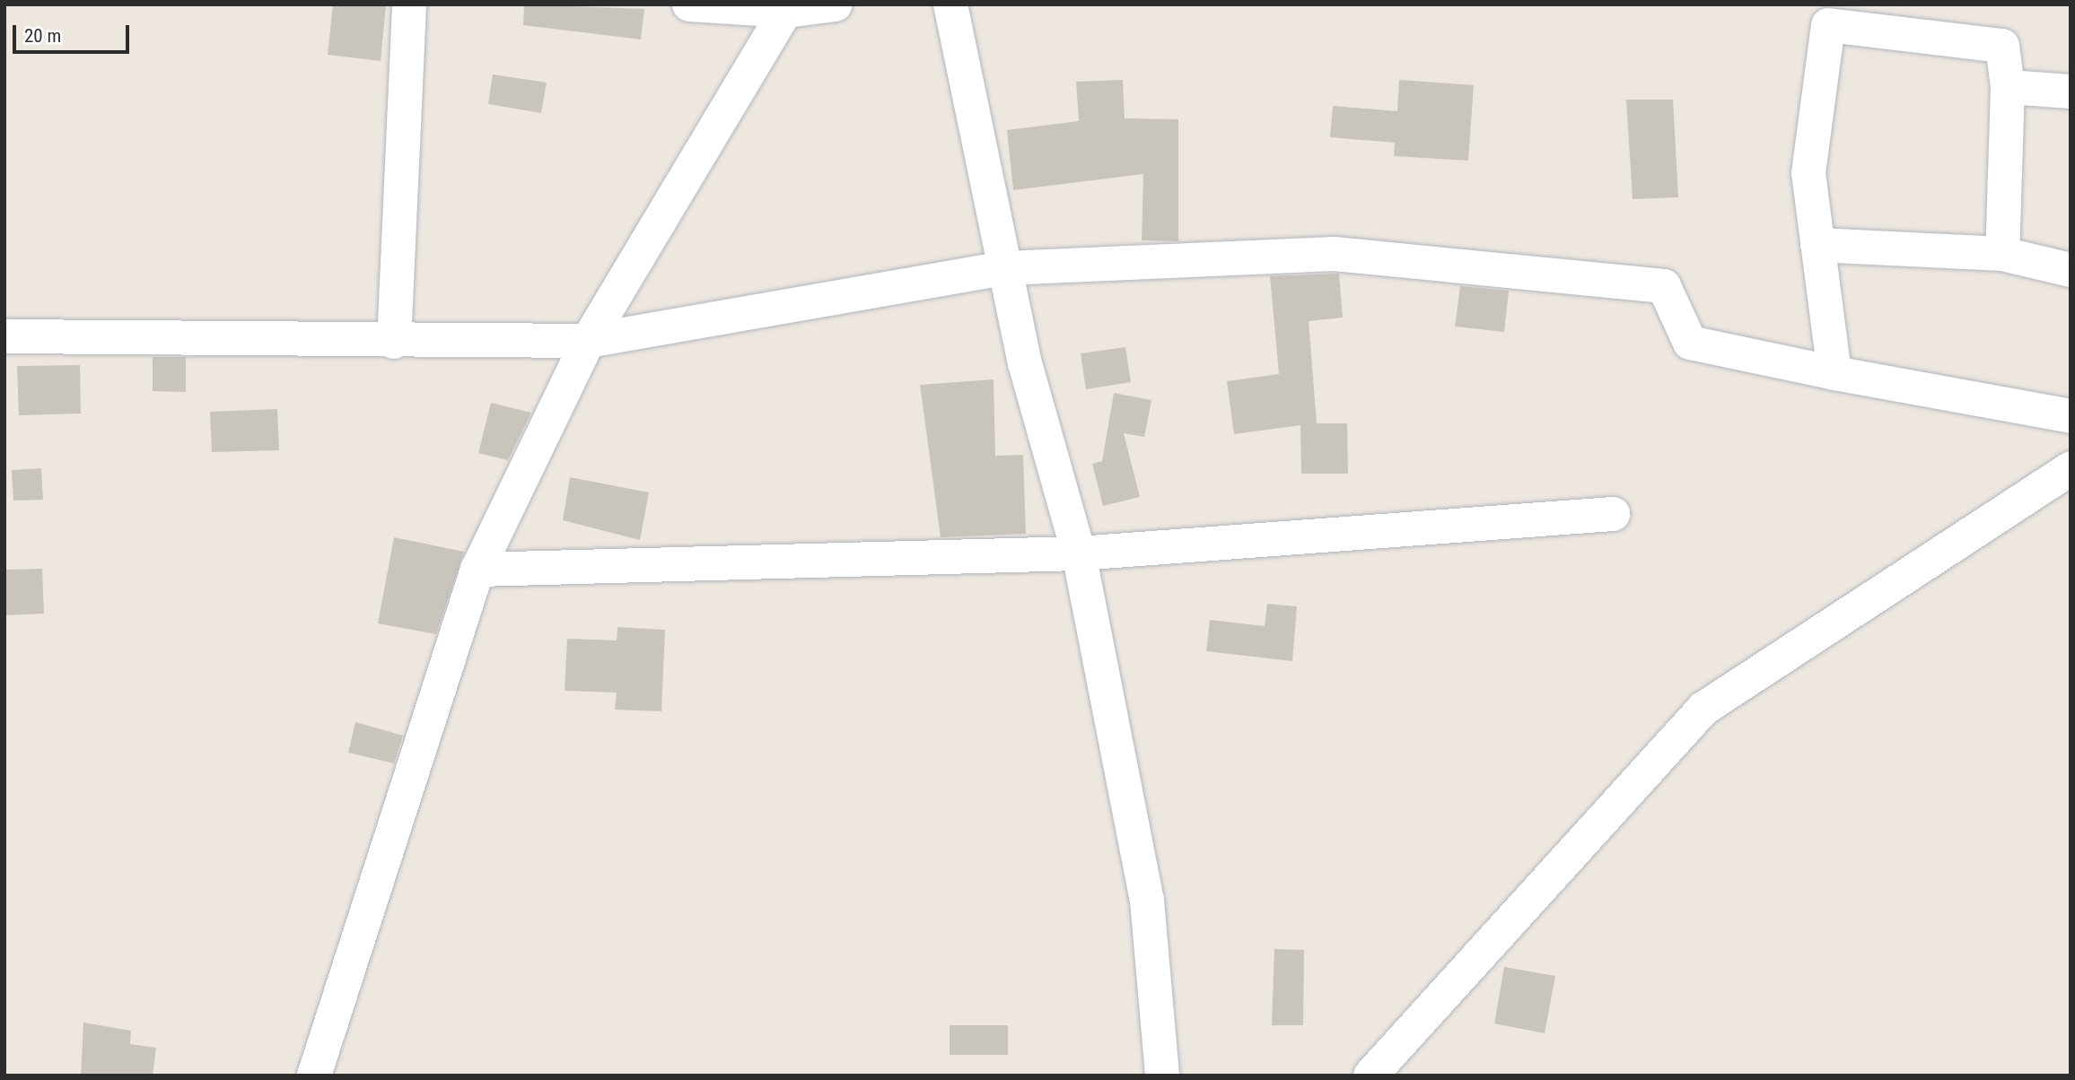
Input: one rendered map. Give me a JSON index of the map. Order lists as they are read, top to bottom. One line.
{"scale_bar":"20 m"}
